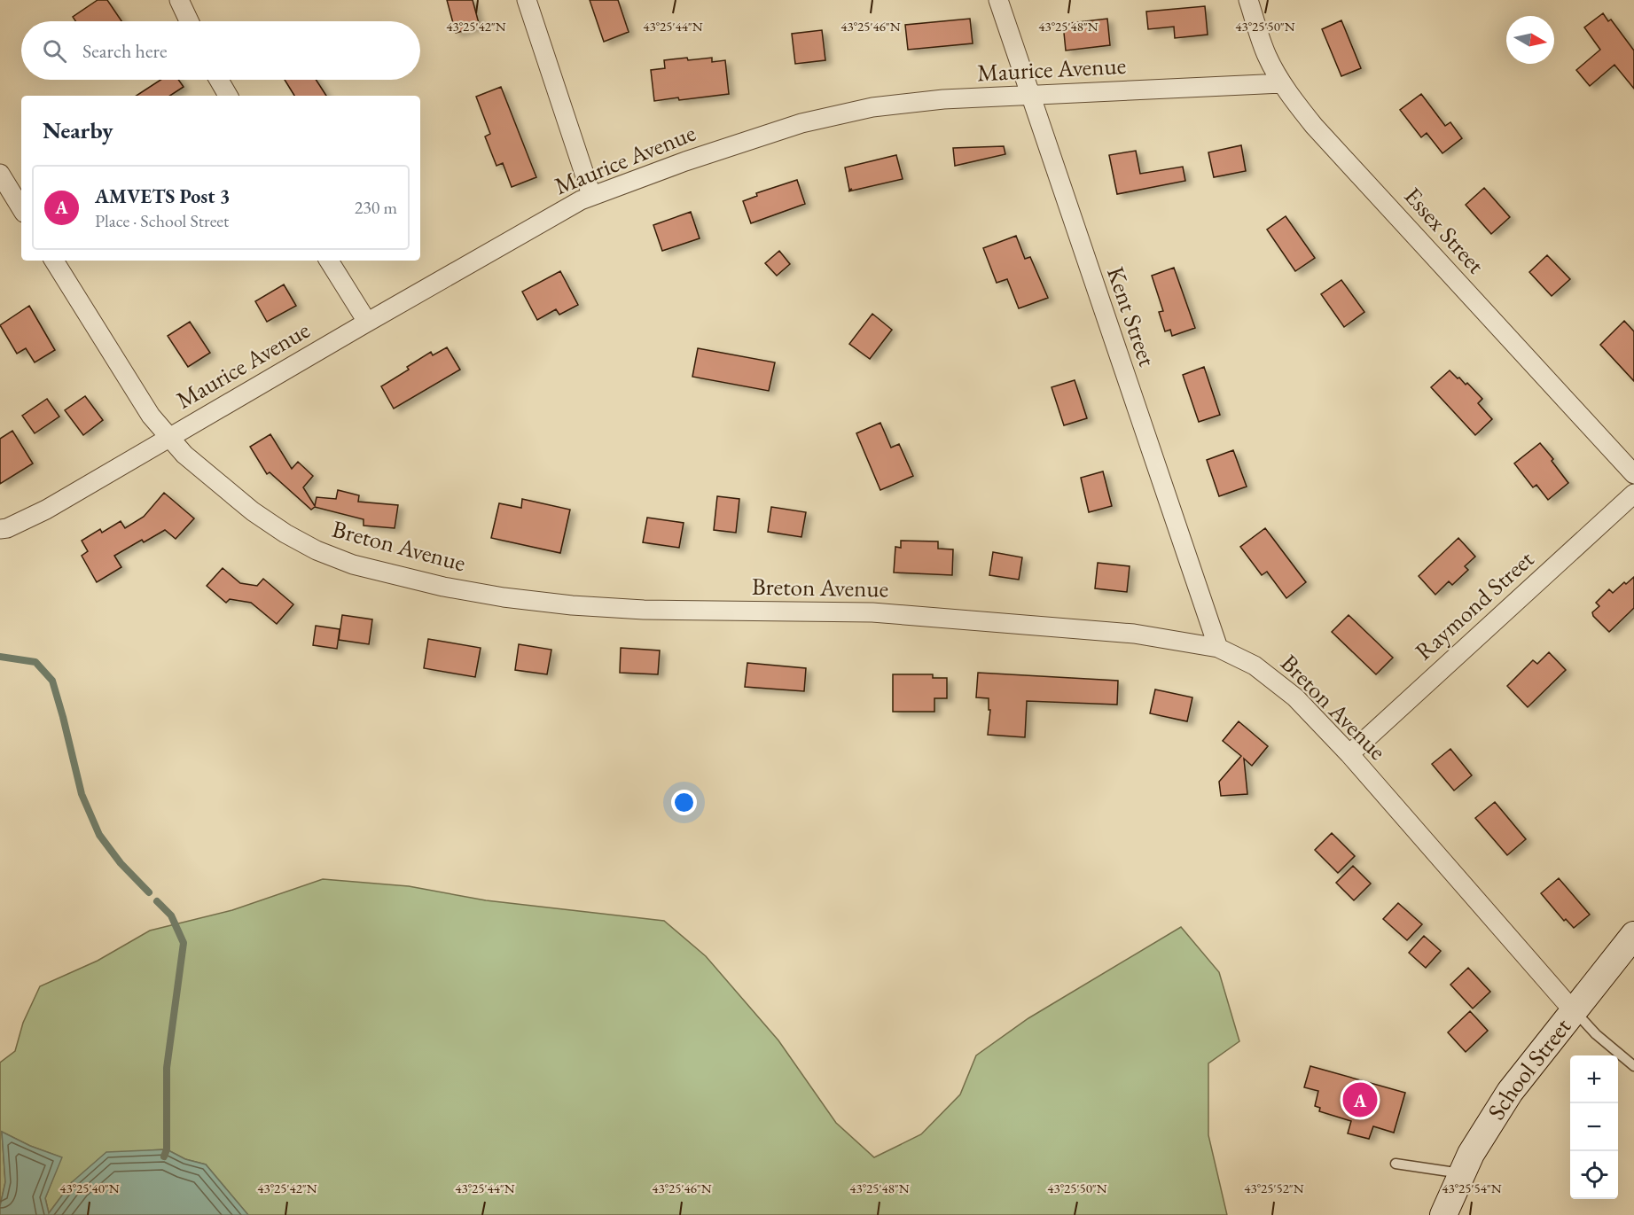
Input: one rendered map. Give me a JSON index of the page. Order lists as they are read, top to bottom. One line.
{"streets":{"street":["Maurice Avenue","Essex Street","Kent Street","Breton Avenue","Raymond Street","School Street"]},"crossings":[["Maurice Avenue","Essex Street"],["Maurice Avenue","Kent Street"],["Maurice Avenue","Breton Avenue"],["Kent Street","Breton Avenue"],["Breton Avenue","Raymond Street"],["Breton Avenue","School Street"]],"north":"right","page":{"search":"Search here","heading":"Nearby","list":[{"mark":"A","name":"AMVETS Post 3","note":"Place · School Street","value":"230 m"}],"map_buttons":["+","−"],"pins":"A"},"coordinates":["43°25'42\"N","43°25'44\"N","43°25'46\"N","43°25'48\"N","43°25'50\"N","43°25'40\"N","43°25'52\"N","43°25'54\"N"]}
